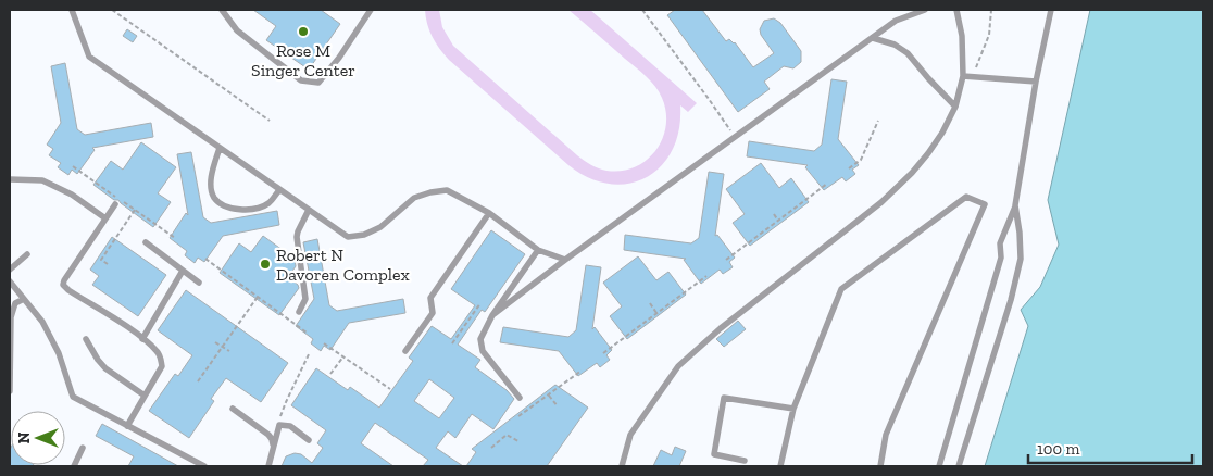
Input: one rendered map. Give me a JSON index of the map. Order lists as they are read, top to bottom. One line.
{"places":["Rose M Singer Center","Robert N Davoren Complex"],"scale_bar":"100 m","north":"left"}
